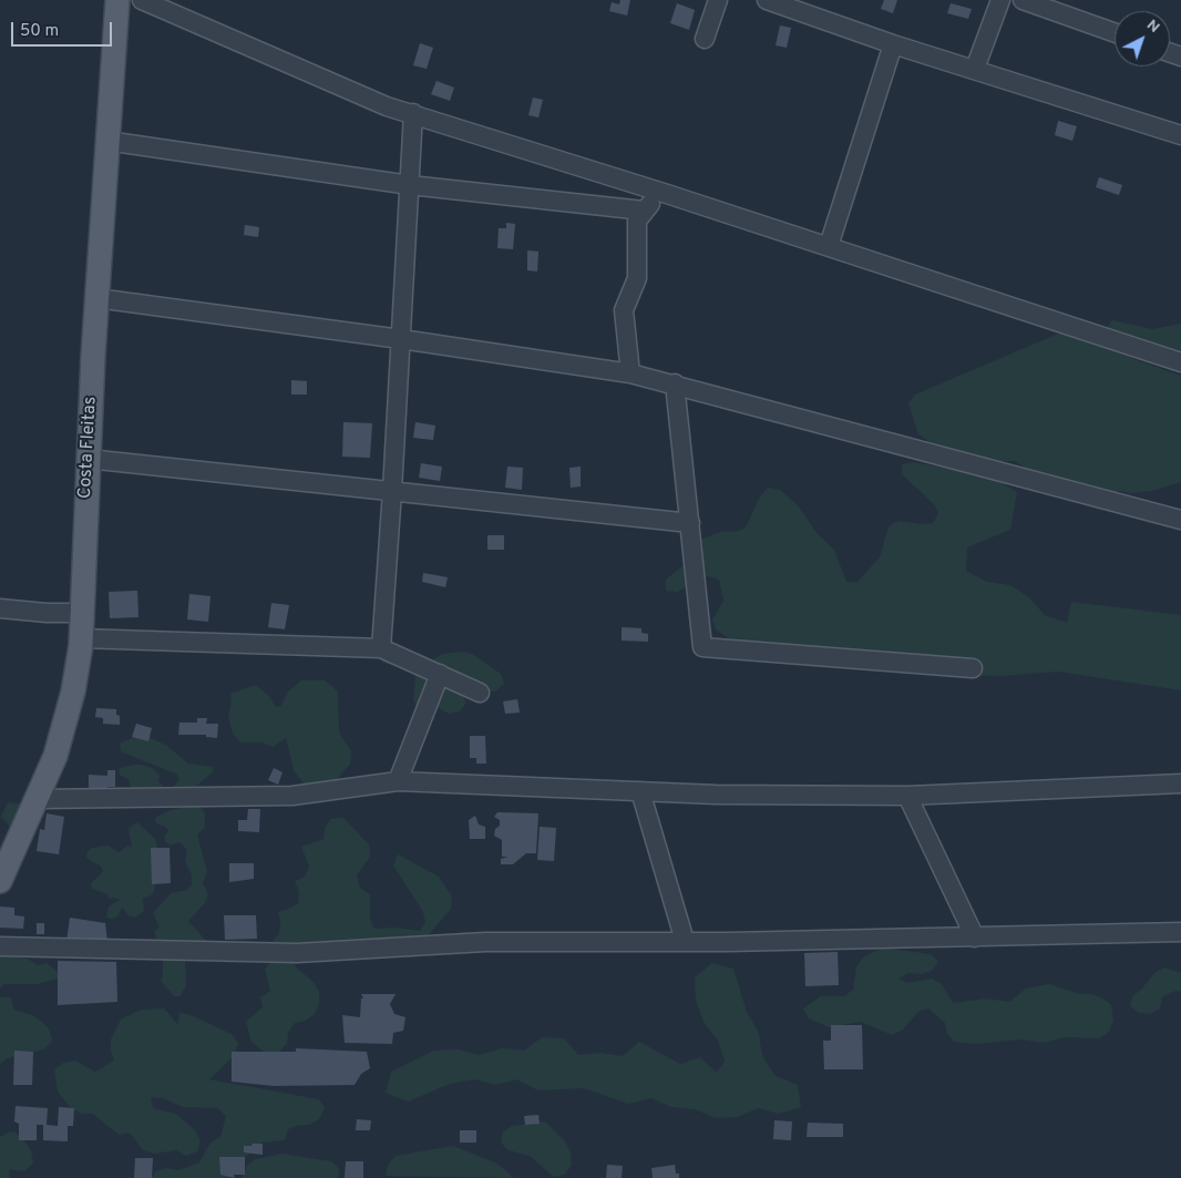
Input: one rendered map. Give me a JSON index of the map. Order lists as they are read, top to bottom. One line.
{"streets":{"main road":["Costa Fleitas"]},"scale_bar":"50 m","north":"top right"}
